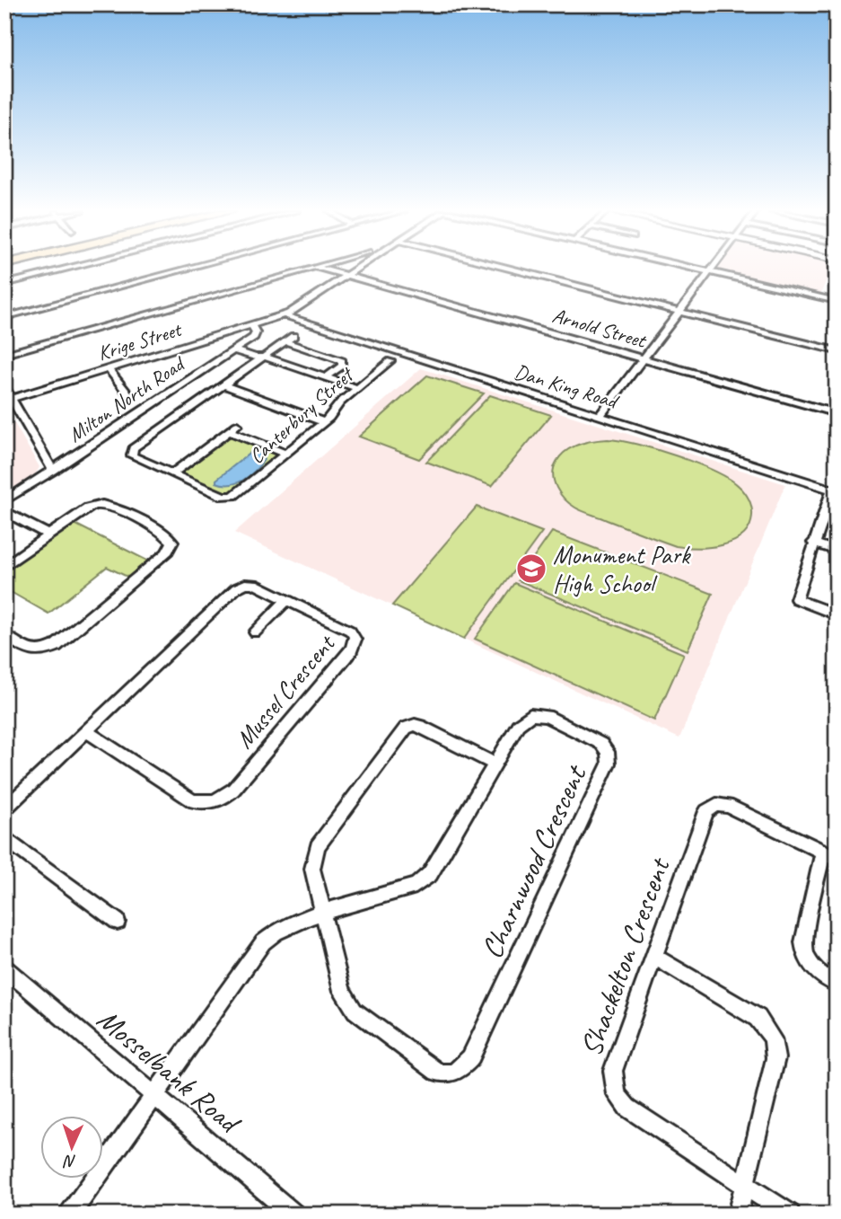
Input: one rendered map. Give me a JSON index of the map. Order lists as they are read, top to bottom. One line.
{"streets":{"street":["Arnold Street","Krige Street","Dan King Road","Milton North Road","Canterbury Street","Mussel Crescent","Charnwood Crescent","Shackelton Crescent","Mosselbank Road"]},"crossings":[["Arnold Street","Krige Street"],["Krige Street","Dan King Road"]],"places":{"school or university":["Monument Park High School"]},"north":"bottom"}
